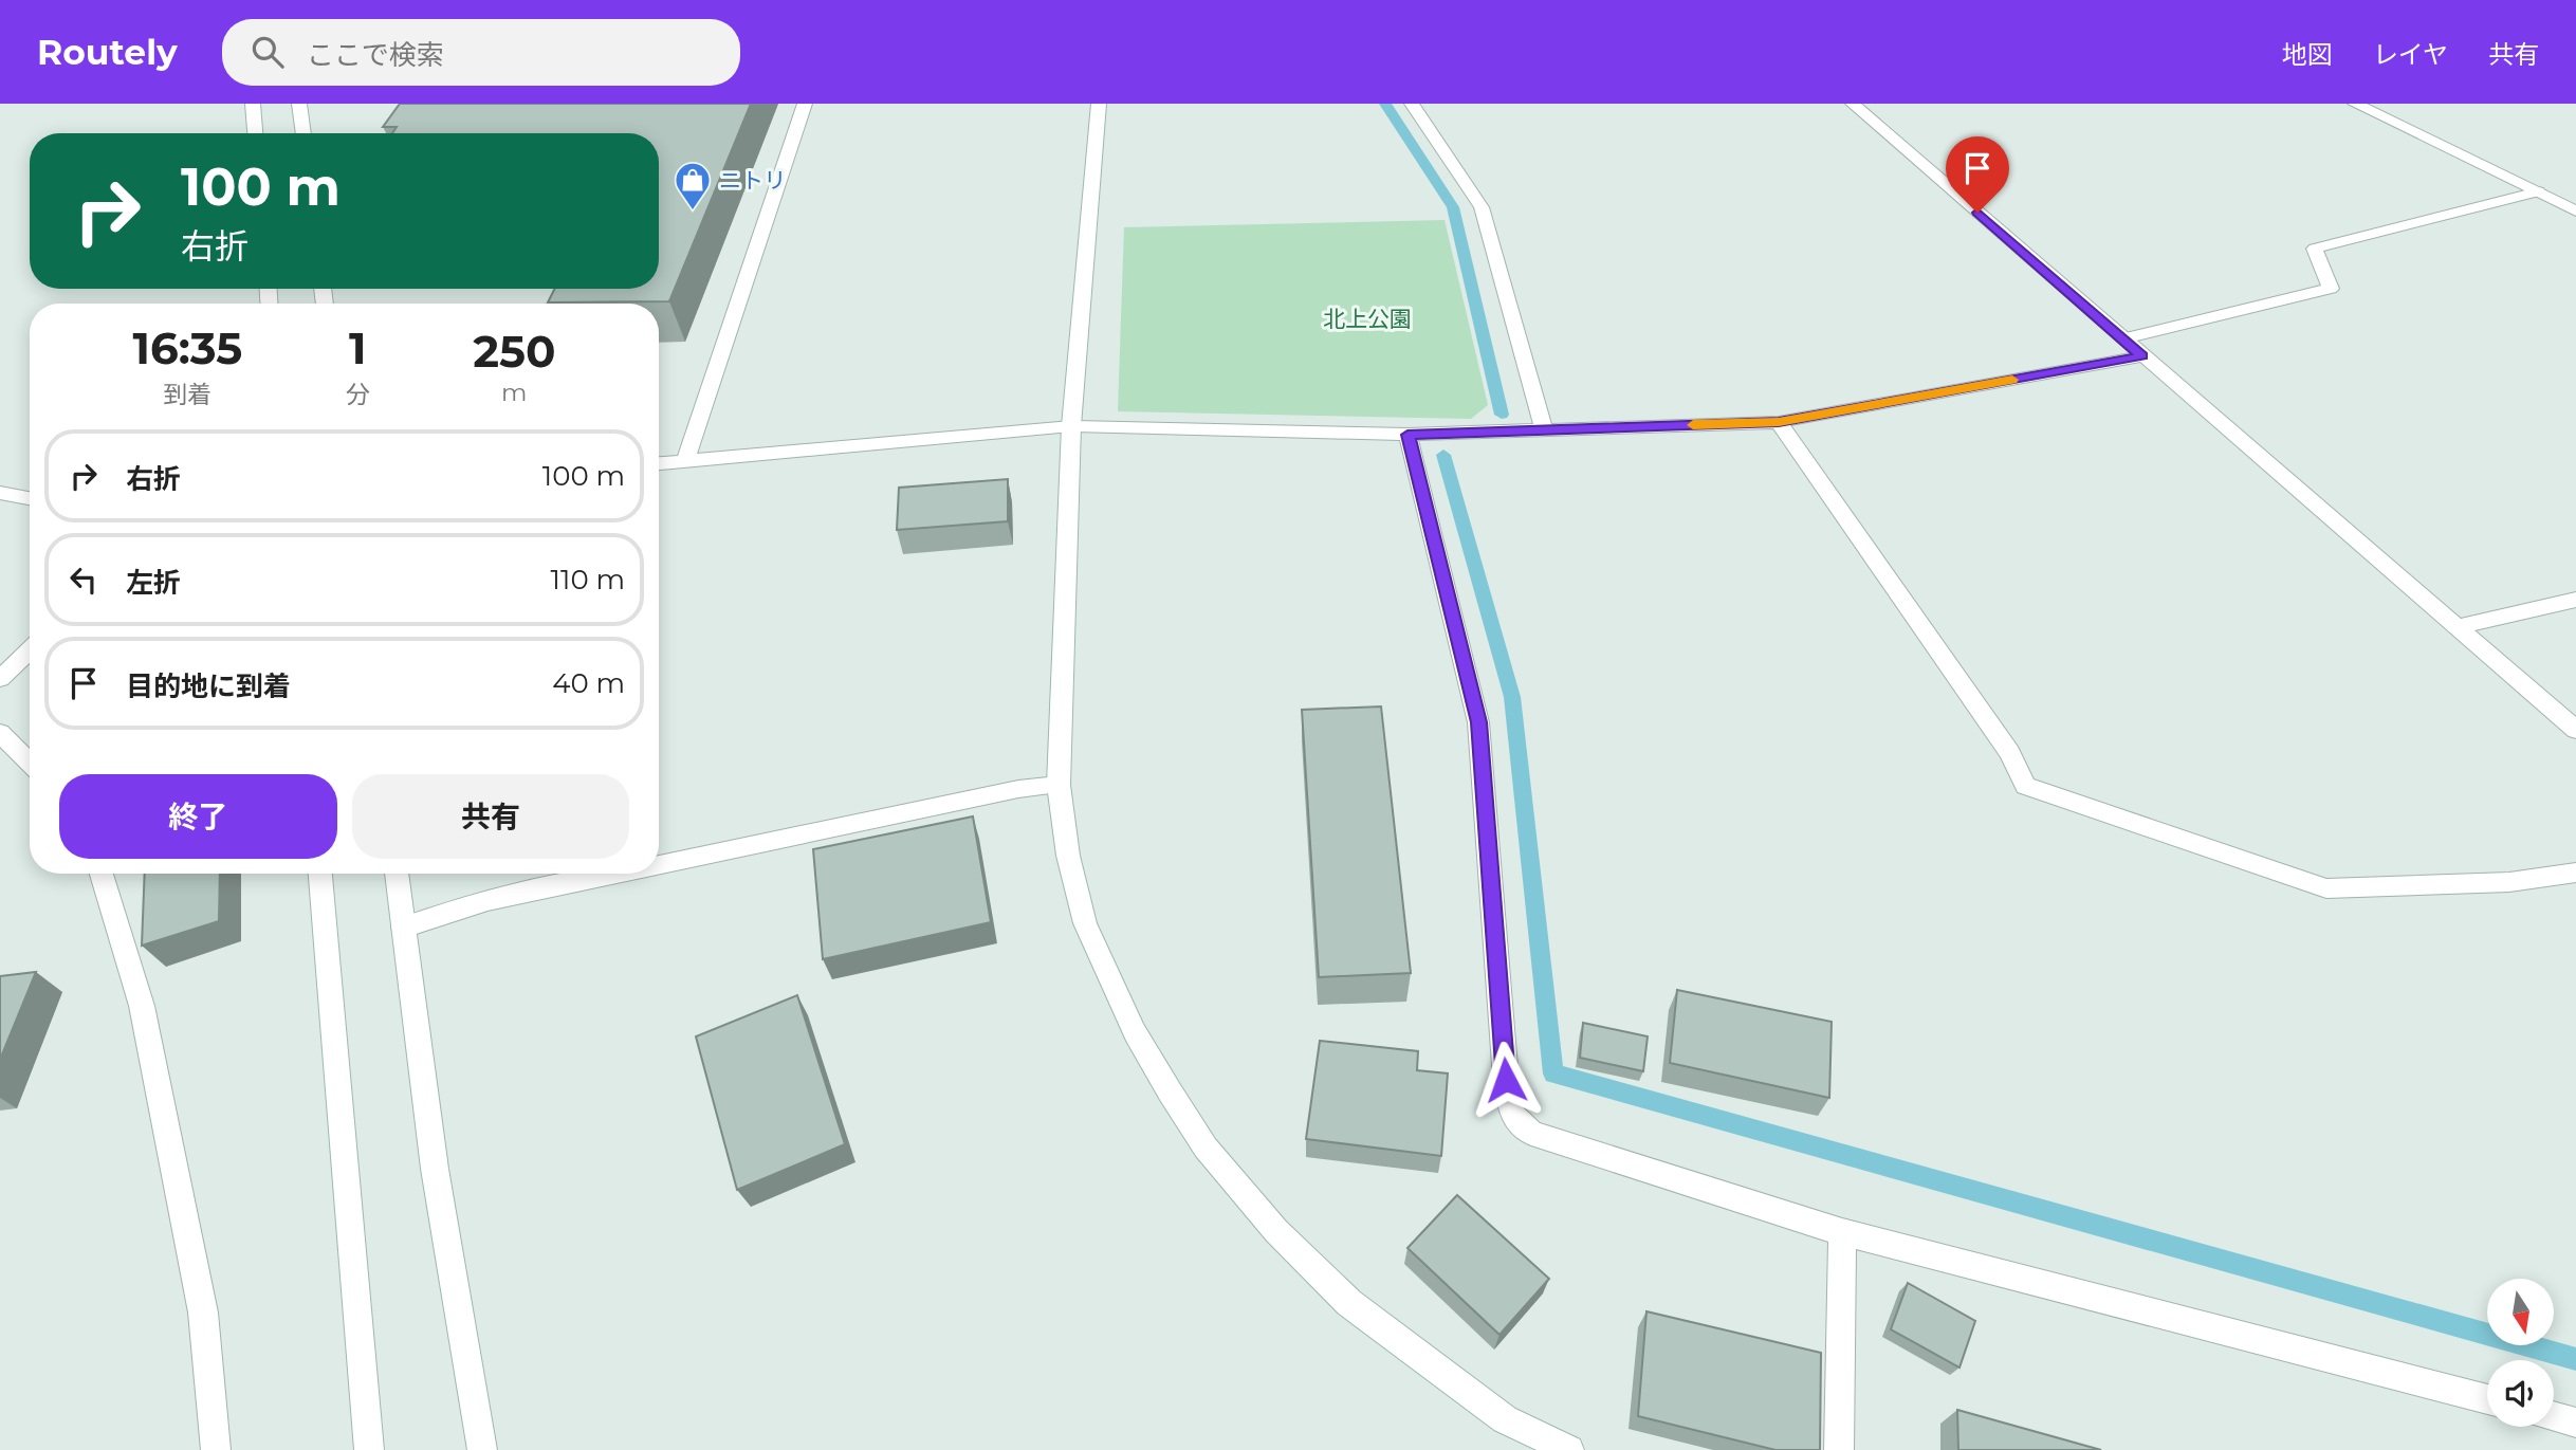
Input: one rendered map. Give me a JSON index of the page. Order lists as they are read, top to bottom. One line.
{"parks":["北上公園"],"places":{"shop":["ニトリ"]},"north":"bottom","page":{"header":"Routely","search":"ここで検索","nav":["地図","レイヤ","共有"],"turn":["100 m","右折"],"eta":["16:35","到着","1","分","250","m"],"list":[{"name":"右折","value":"100 m"},{"name":"左折","value":"110 m"},{"name":"目的地に到着","value":"40 m"}],"buttons":["終了","共有"]}}
